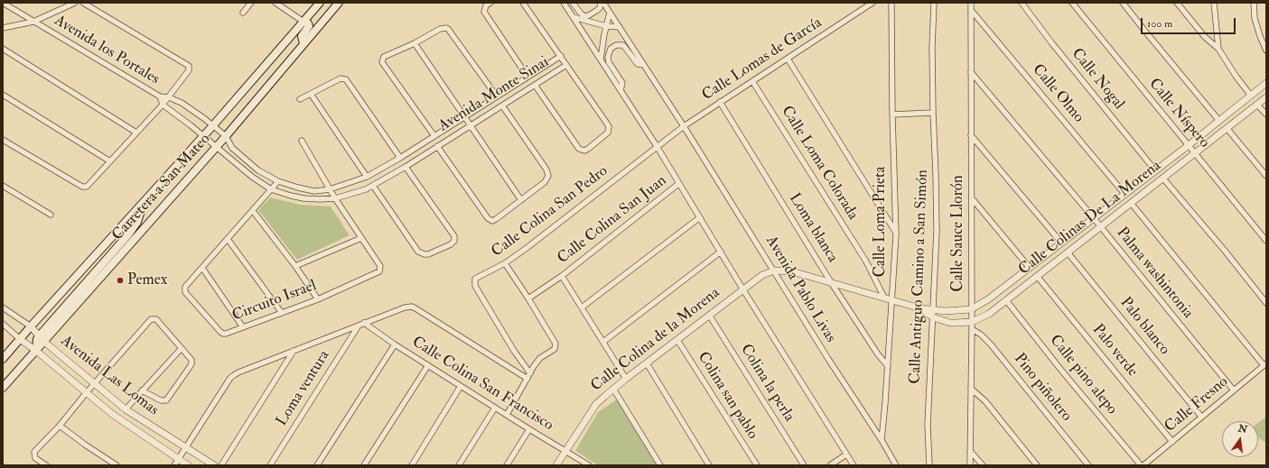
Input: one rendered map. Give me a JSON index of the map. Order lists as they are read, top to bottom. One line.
{"streets":{"main road":["Carretera a San Mateo"],"street":["Avenida los Portales","Calle Lomas de García","Calle Nogal","Calle Olmo","Avenida Monte Sinai","Calle Níspero","Calle Loma Colorada","Calle Colina San Pedro","Calle Colinas De La Morena","Calle Colina San Juan","Calle Loma Prieta","Loma blanca","Calle Sauce Llorón","Palma washintonia","Calle Antiguo Camino a San Simón","Avenida Pablo Livas","Circuito Israel","Palo blanco","Calle Colina de la Morena","Palo verde","Calle pino alepo","Avenida Las Lomas","Colina la perla","Calle Colina San Francisco","Pino piñolero","Loma ventura","Colina san pablo","Calle Fresno"]},"crossings":[["Avenida los Portales","Avenida Monte Sinai"],["Avenida los Portales","Carretera a San Mateo"],["Calle Lomas de García","Calle Loma Colorada"],["Calle Lomas de García","Calle Colina San Pedro"],["Calle Lomas de García","Loma blanca"],["Calle Lomas de García","Avenida Pablo Livas"],["Calle Nogal","Calle Colinas De La Morena"],["Calle Olmo","Calle Colinas De La Morena"],["Calle Olmo","Calle Sauce Llorón"],["Avenida Monte Sinai","Carretera a San Mateo"],["Avenida Monte Sinai","Circuito Israel"],["Calle Níspero","Calle Colinas De La Morena"],["Calle Loma Colorada","Calle Colinas De La Morena"],["Carretera a San Mateo","Avenida Las Lomas"],["Calle Colinas De La Morena","Calle Loma Prieta"],["Calle Colinas De La Morena","Loma blanca"],["Calle Colinas De La Morena","Calle Sauce Llorón"],["Calle Colinas De La Morena","Palma washintonia"],["Calle Colinas De La Morena","Calle Antiguo Camino a San Simón"],["Calle Colinas De La Morena","Avenida Pablo Livas"],["Calle Colinas De La Morena","Palo blanco"],["Calle Colinas De La Morena","Calle Colina de la Morena"],["Calle Colinas De La Morena","Palo verde"],["Calle Colinas De La Morena","Calle pino alepo"],["Calle Colina San Juan","Calle Colina de la Morena"],["Calle Loma Prieta","Loma blanca"],["Calle Loma Prieta","Avenida Pablo Livas"],["Calle Sauce Llorón","Palma washintonia"],["Calle Sauce Llorón","Pino piñolero"],["Palma washintonia","Calle Fresno"],["Avenida Pablo Livas","Calle Colina de la Morena"],["Palo blanco","Calle Fresno"],["Calle Colina de la Morena","Colina la perla"],["Calle Colina de la Morena","Calle Colina San Francisco"],["Calle Colina de la Morena","Colina san pablo"],["Palo verde","Calle Fresno"],["Calle pino alepo","Calle Fresno"]],"places":["Pemex"],"scale_bar":"100 m","north":"top"}
